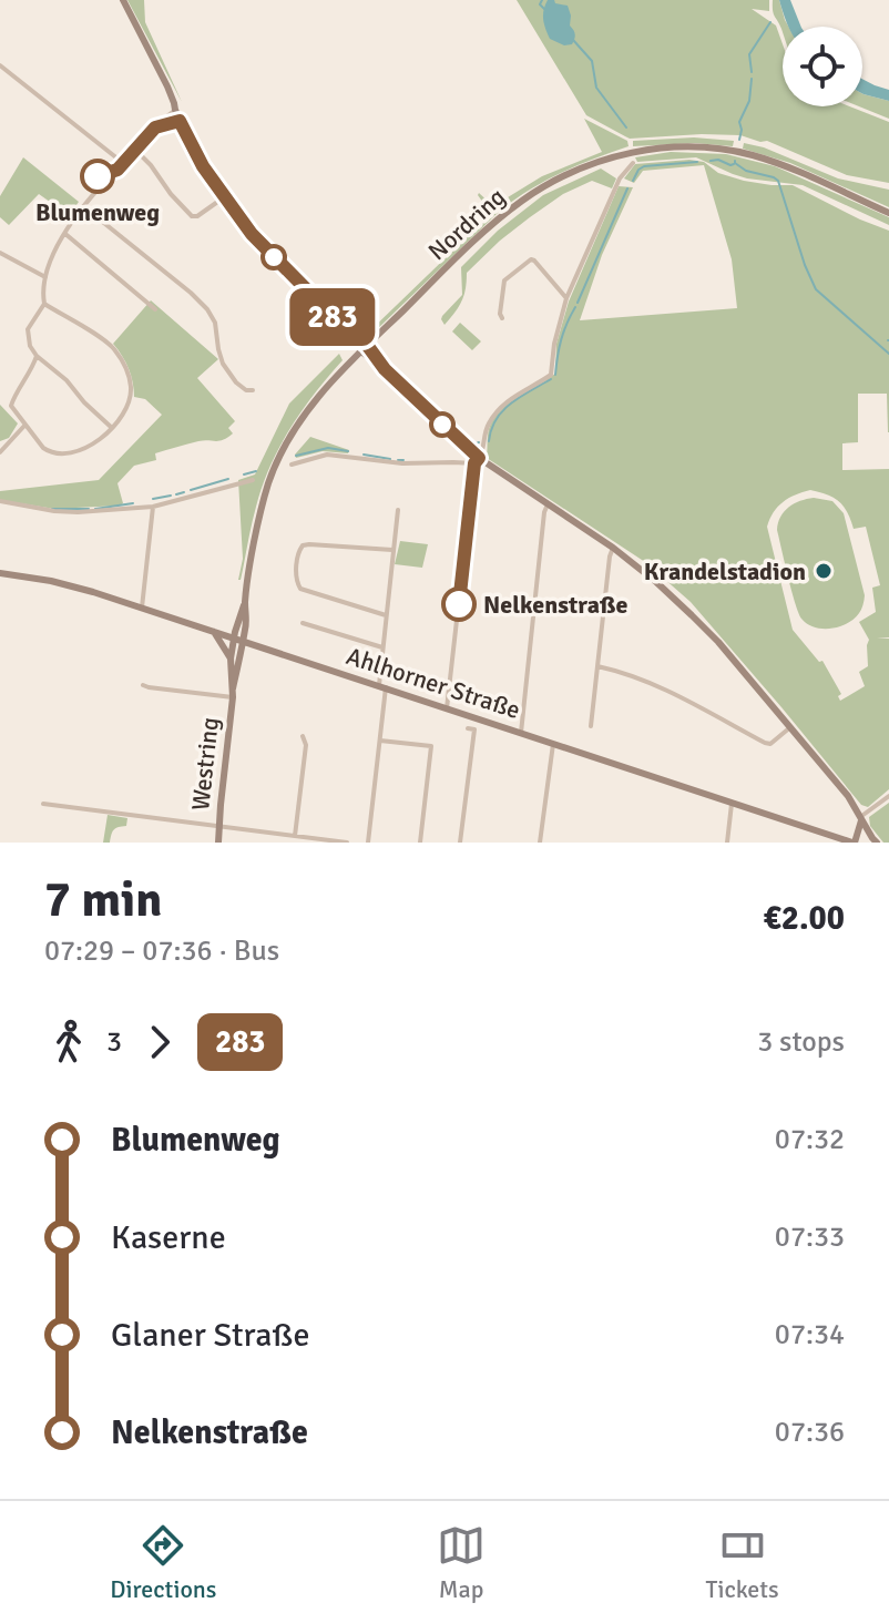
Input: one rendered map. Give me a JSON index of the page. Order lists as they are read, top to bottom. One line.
{"streets":{"street":["Nordring","Ahlhorner Straße","Westring"]},"crossings":[["Nordring","Ahlhorner Straße"],["Nordring","Westring"],["Ahlhorner Straße","Westring"]],"places":["Blumenweg","Krandelstadion","Nelkenstraße"],"lines":["bus line 283"],"page":{"on_map":"283","heading":["7 min","07:29 – 07:36 · Bus","€2.00"],"legs":["3","283","3 stops"],"list":[{"name":"Blumenweg","value":"07:32"},{"name":"Kaserne","value":"07:33"},{"name":"Glaner Straße","value":"07:34"},{"name":"Nelkenstraße","value":"07:36"}],"tabs":["Directions","Map","Tickets"]}}
